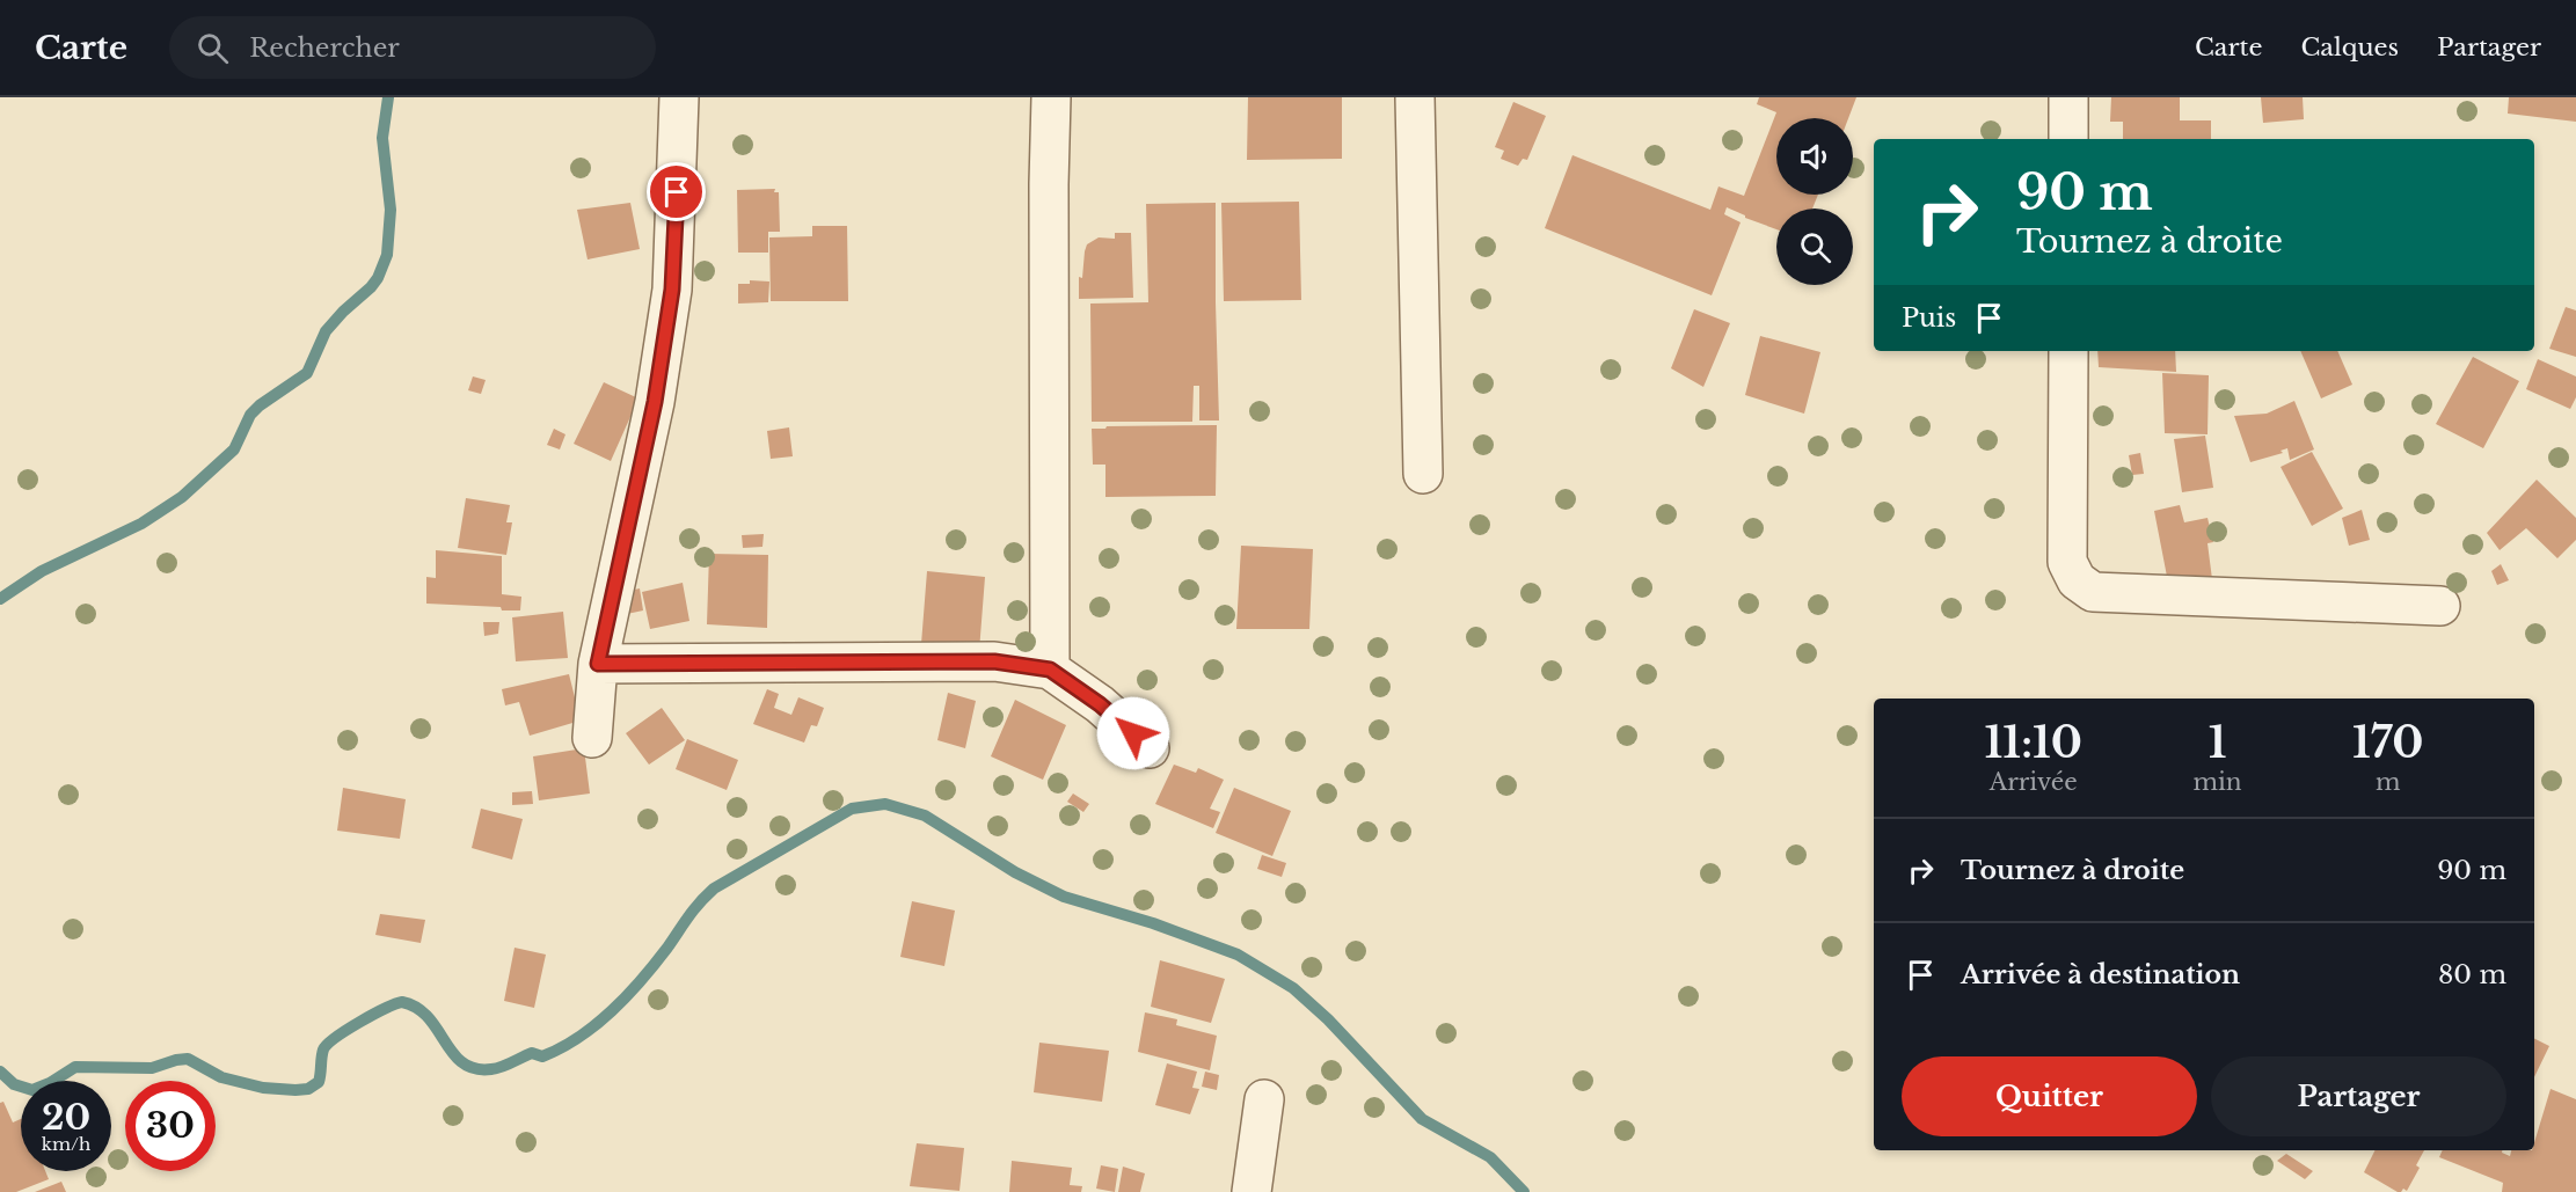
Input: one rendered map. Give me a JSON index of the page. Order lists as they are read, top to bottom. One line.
{"page":{"header":"Carte","search":"Rechercher","nav":["Carte","Calques","Partager"],"turn":["90 m","Tournez à droite"],"then":"Puis","eta":["11:10","Arrivée","1","min","170","m"],"list":[{"name":"Tournez à droite","value":"90 m"},{"name":"Arrivée à destination","value":"80 m"}],"buttons":["Quitter","Partager"],"speed":"20 km/h","limit":"30"}}
